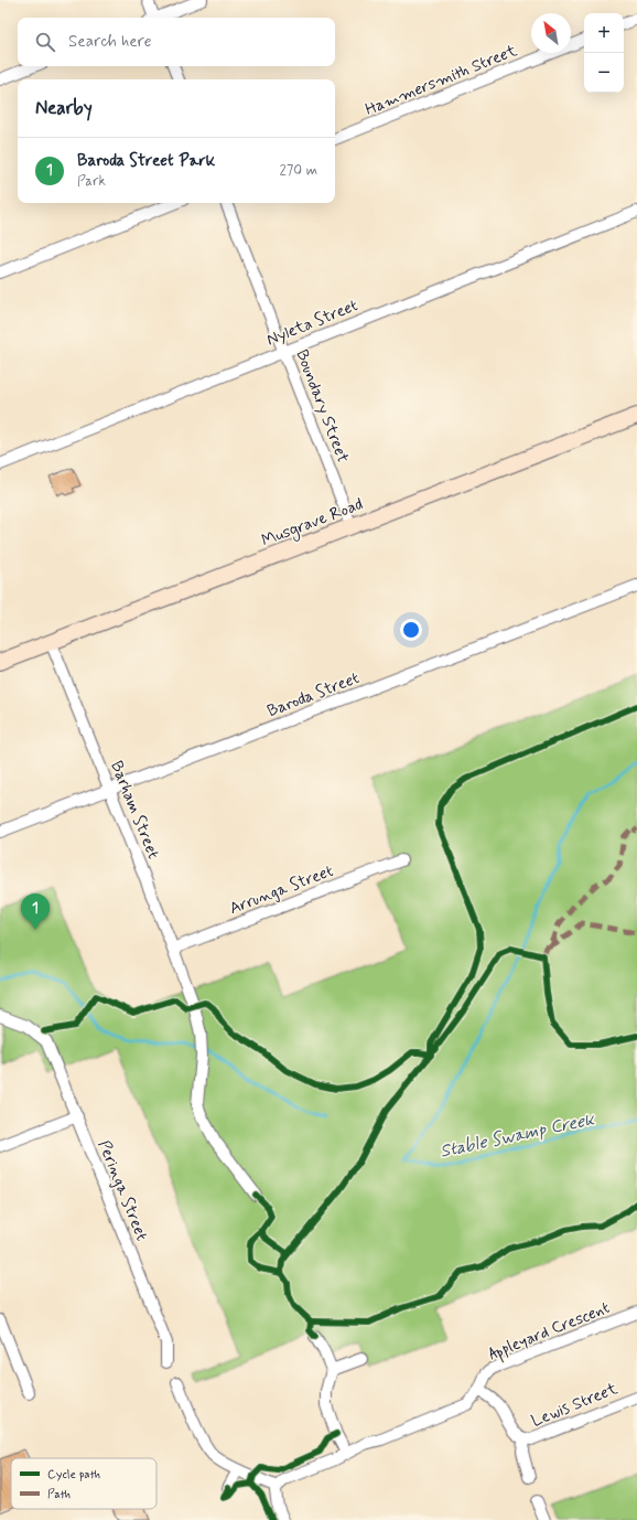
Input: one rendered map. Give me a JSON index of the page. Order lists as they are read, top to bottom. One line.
{"streets":{"street":["Hammersmith Street","Nyleta Street","Boundary Street","Musgrave Road","Baroda Street","Barham Street","Arrunga Street","Peringa Street","Appleyard Crescent","Lewis Street"]},"crossings":[["Nyleta Street","Boundary Street"],["Boundary Street","Musgrave Road"],["Musgrave Road","Barham Street"],["Baroda Street","Barham Street"],["Barham Street","Arrunga Street"],["Appleyard Crescent","Lewis Street"]],"water":["Stable Swamp Creek"],"legend":["Cycle path","Path"],"north":"top left","page":{"map_buttons":["+","−"],"search":"Search here","heading":"Nearby","list":[{"mark":"1","name":"Baroda Street Park","note":"Park","value":"270 m"}],"pins":"1"}}
